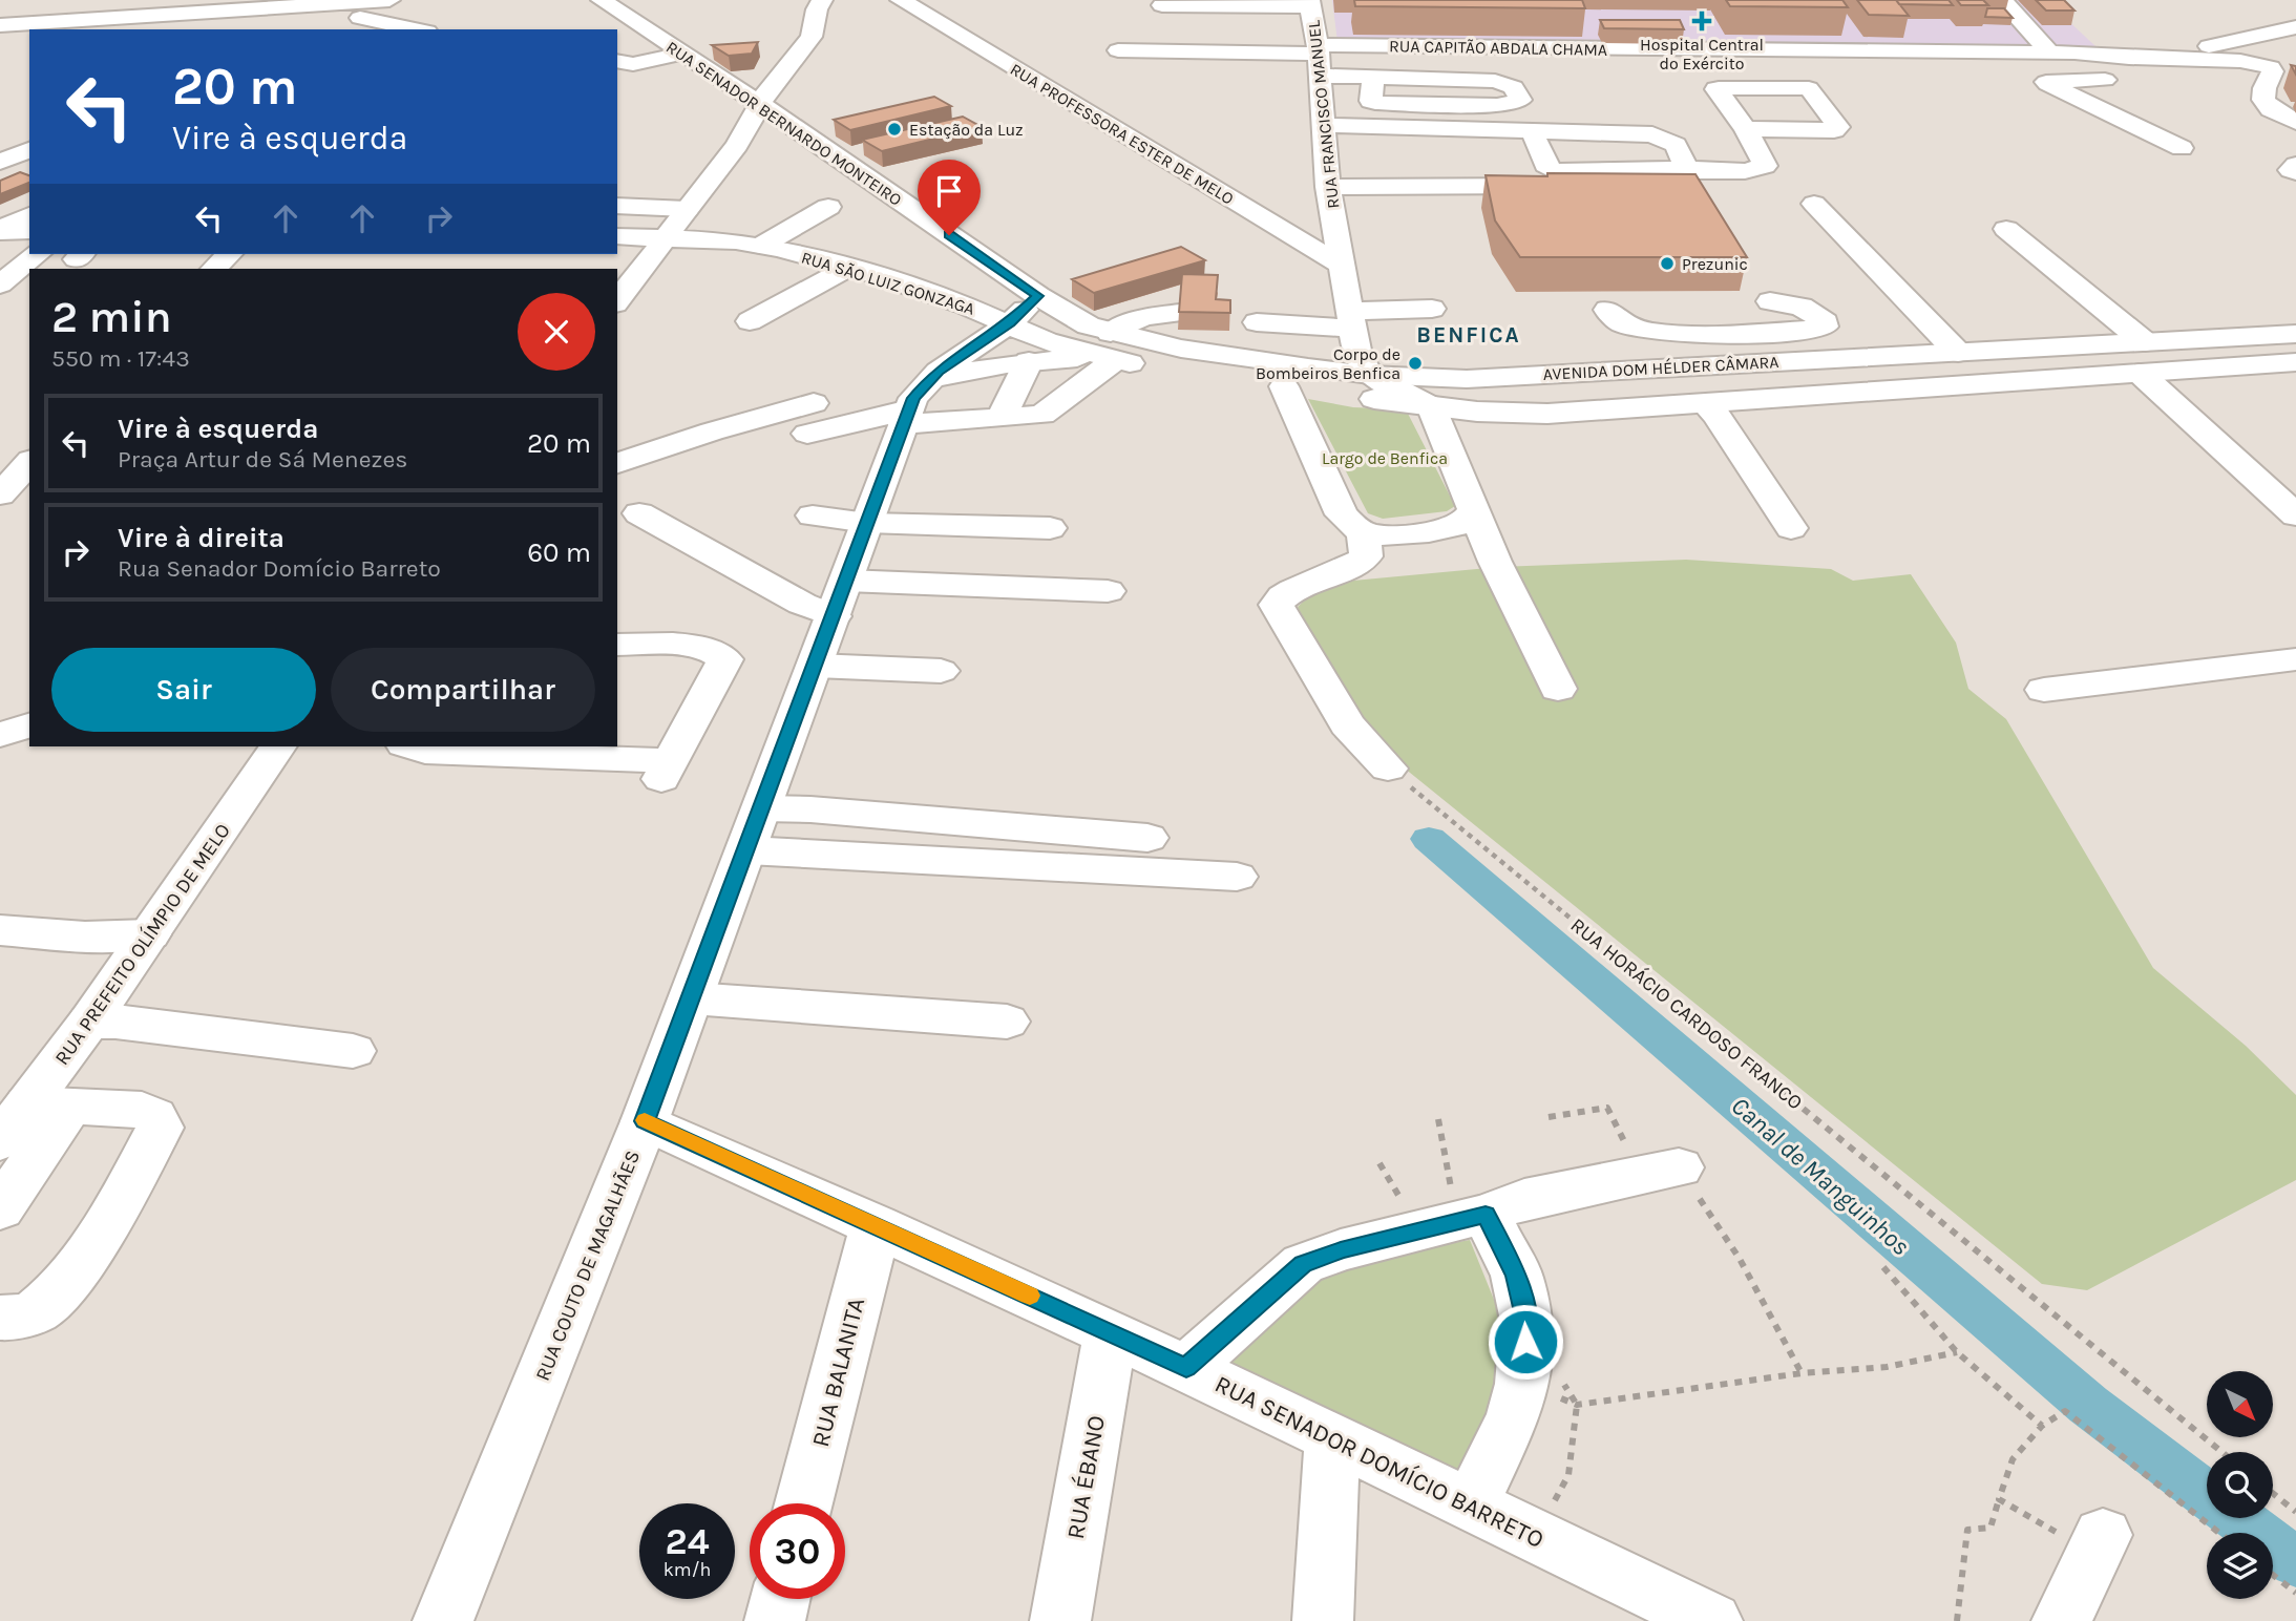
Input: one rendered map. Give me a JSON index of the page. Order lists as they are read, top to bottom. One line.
{"streets":{"street":["RUA CAPITÃO ABDALA CHAMA","RUA FRANCISCO MANUEL","RUA SENADOR BERNARDO MONTEIRO","RUA PROFESSORA ESTER DE MELO","RUA SÃO LUIZ GONZAGA","AVENIDA DOM HÉLDER CÂMARA","RUA PREFEITO OLÍMPIO DE MELO","RUA COUTO DE MAGALHÃES","RUA BALANITA","RUA SENADOR DOMÍCIO BARRETO","RUA ÉBANO"],"path":["RUA HORÁCIO CARDOSO FRANCO"]},"crossings":[["RUA CAPITÃO ABDALA CHAMA","RUA FRANCISCO MANUEL"],["RUA FRANCISCO MANUEL","RUA PROFESSORA ESTER DE MELO"],["RUA FRANCISCO MANUEL","AVENIDA DOM HÉLDER CÂMARA"],["RUA SENADOR BERNARDO MONTEIRO","AVENIDA DOM HÉLDER CÂMARA"],["RUA SÃO LUIZ GONZAGA","AVENIDA DOM HÉLDER CÂMARA"],["RUA COUTO DE MAGALHÃES","RUA SENADOR DOMÍCIO BARRETO"],["RUA BALANITA","RUA SENADOR DOMÍCIO BARRETO"],["RUA SENADOR DOMÍCIO BARRETO","RUA ÉBANO"]],"districts":["BENFICA"],"water":["Canal de Manguinhos"],"parks":["Largo de Benfica"],"places":{"health":["Hospital Central do Exército"],"other":["Estação da Luz","Prezunic","Corpo de Bombeiros Benfica"]},"north":"bottom right","page":{"turn":["20 m","Vire à esquerda"],"heading":["2 min","550 m · 17:43"],"list":[{"name":"Vire à esquerda","note":"Praça Artur de Sá Menezes","value":"20 m"},{"name":"Vire à direita","note":"Rua Senador Domício Barreto","value":"60 m"}],"buttons":["Sair","Compartilhar"],"speed":"24 km/h","limit":"30"}}
